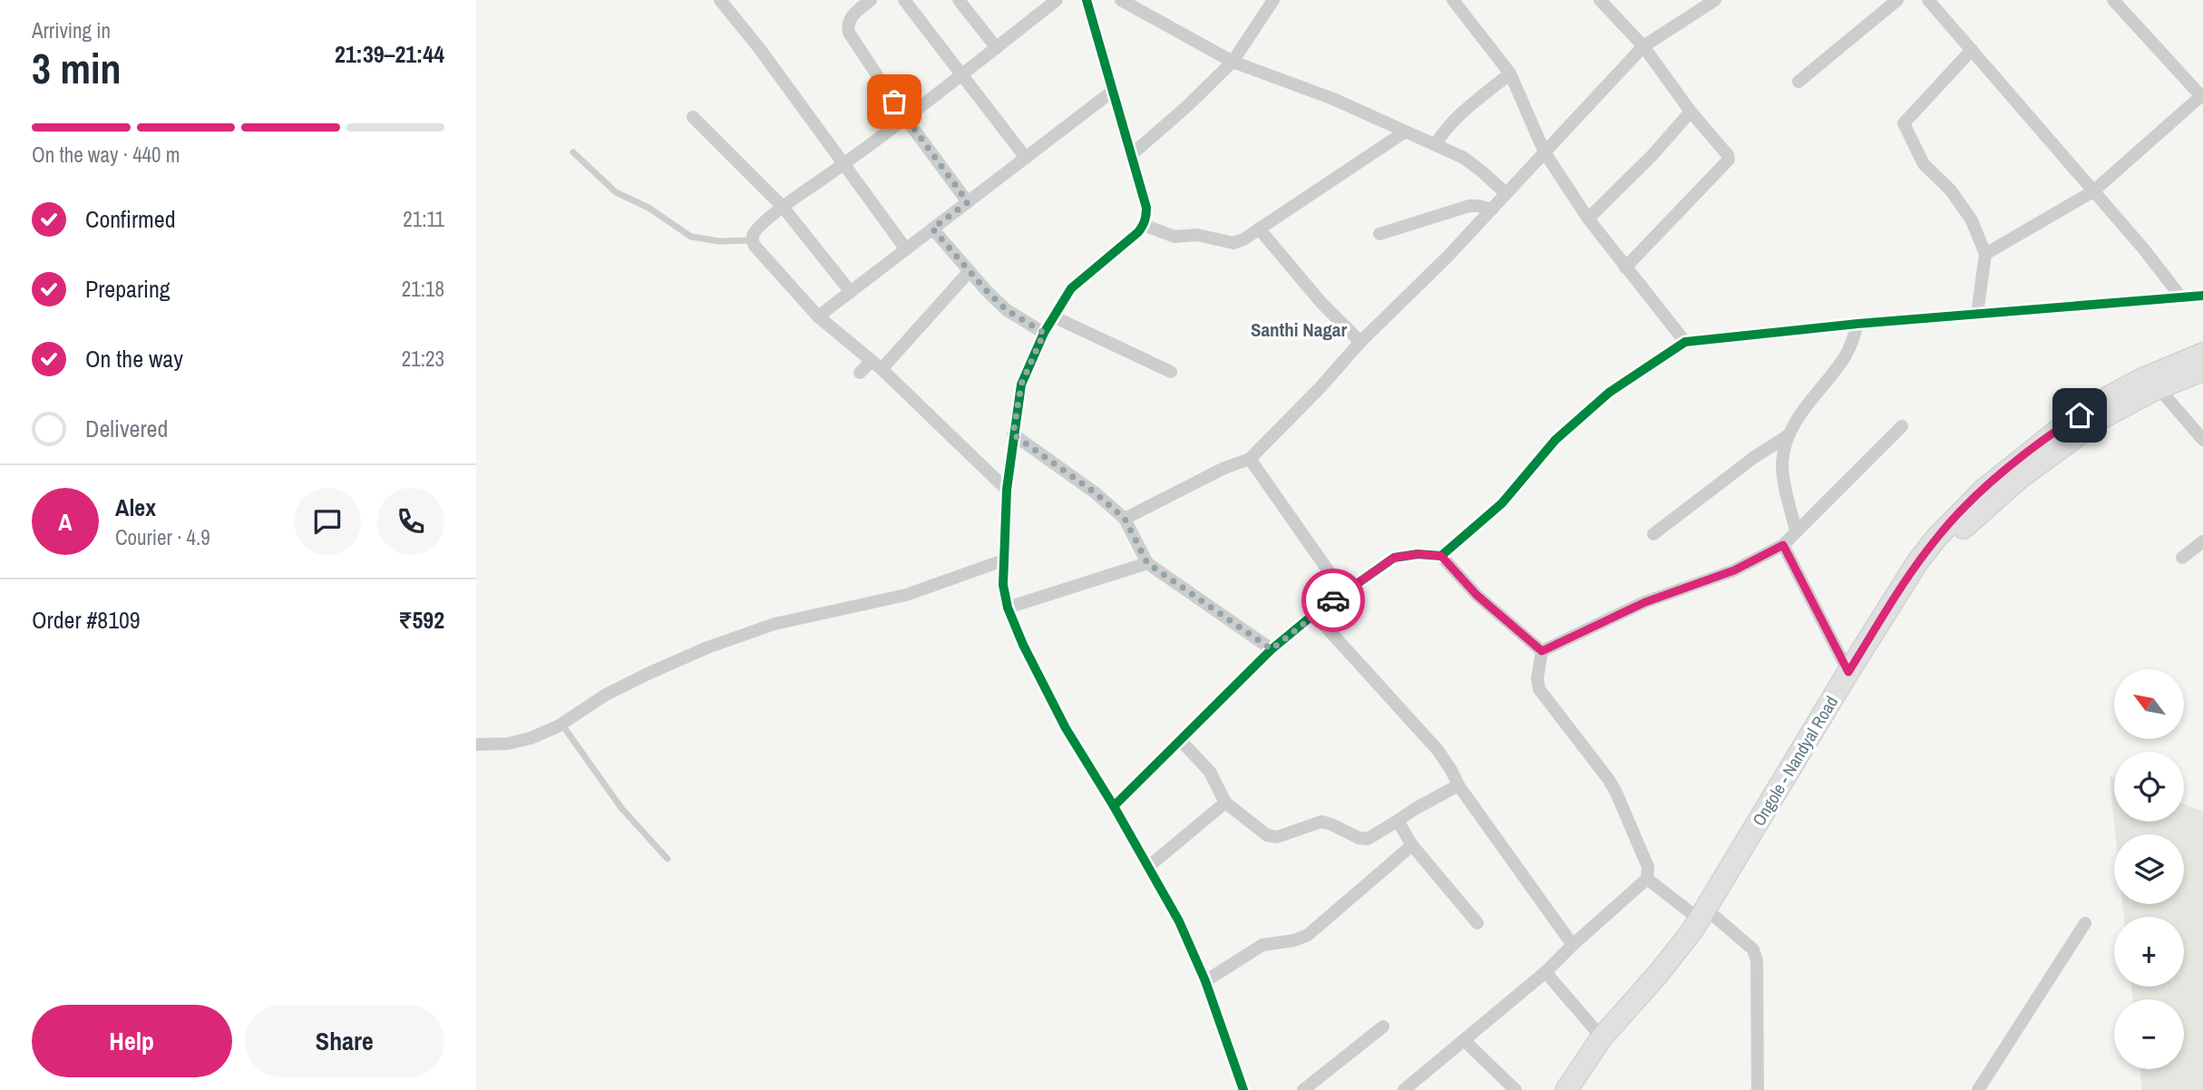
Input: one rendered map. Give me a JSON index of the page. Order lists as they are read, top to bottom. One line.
{"streets":{"main road":["Ongole - Nandyal Road"]},"districts":["Santhi Nagar"],"north":"top left","page":{"heading":["3 min","Arriving in","21:39–21:44"],"panel":["Alex","Courier · 4.9","Order #8109","₹592"],"bar":"On the way · 440 m","list":[["Confirmed","21:11"],["Preparing","21:18"],["On the way","21:23"],"Delivered"],"round":"A","map_buttons":["+","−"],"buttons":["Help","Share"]}}
